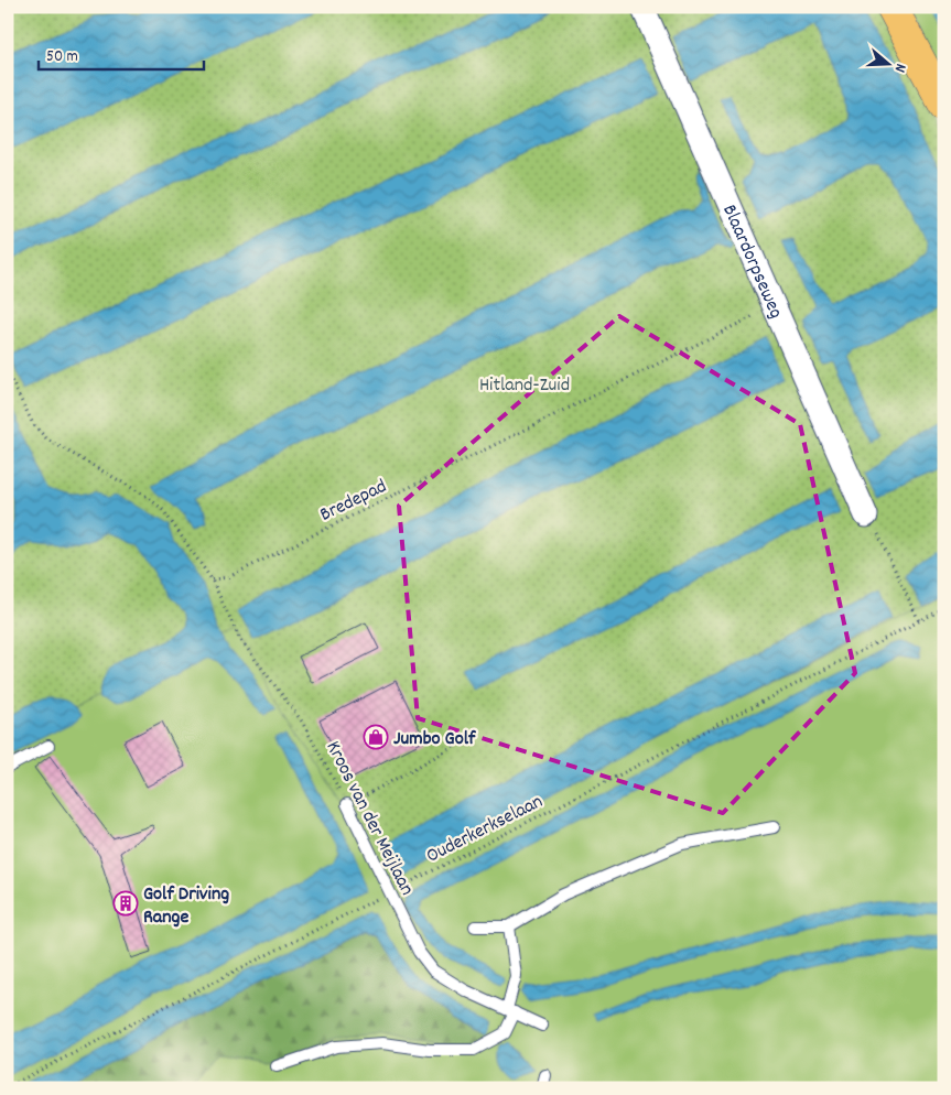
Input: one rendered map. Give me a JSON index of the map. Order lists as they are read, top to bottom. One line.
{"streets":{"street":["Blaardorpseweg"],"lane":["Kroos van der Meijlaan"],"path":["Bredepad","Ouderkerkselaan"]},"crossings":[["Blaardorpseweg","Bredepad"],["Bredepad","Kroos van der Meijlaan"],["Kroos van der Meijlaan","Ouderkerkselaan"]],"parks":["Hitland-Zuid"],"places":{"shop":["Jumbo Golf"],"building":["Golf Driving Range"]},"scale_bar":"50 m","north":"right"}
